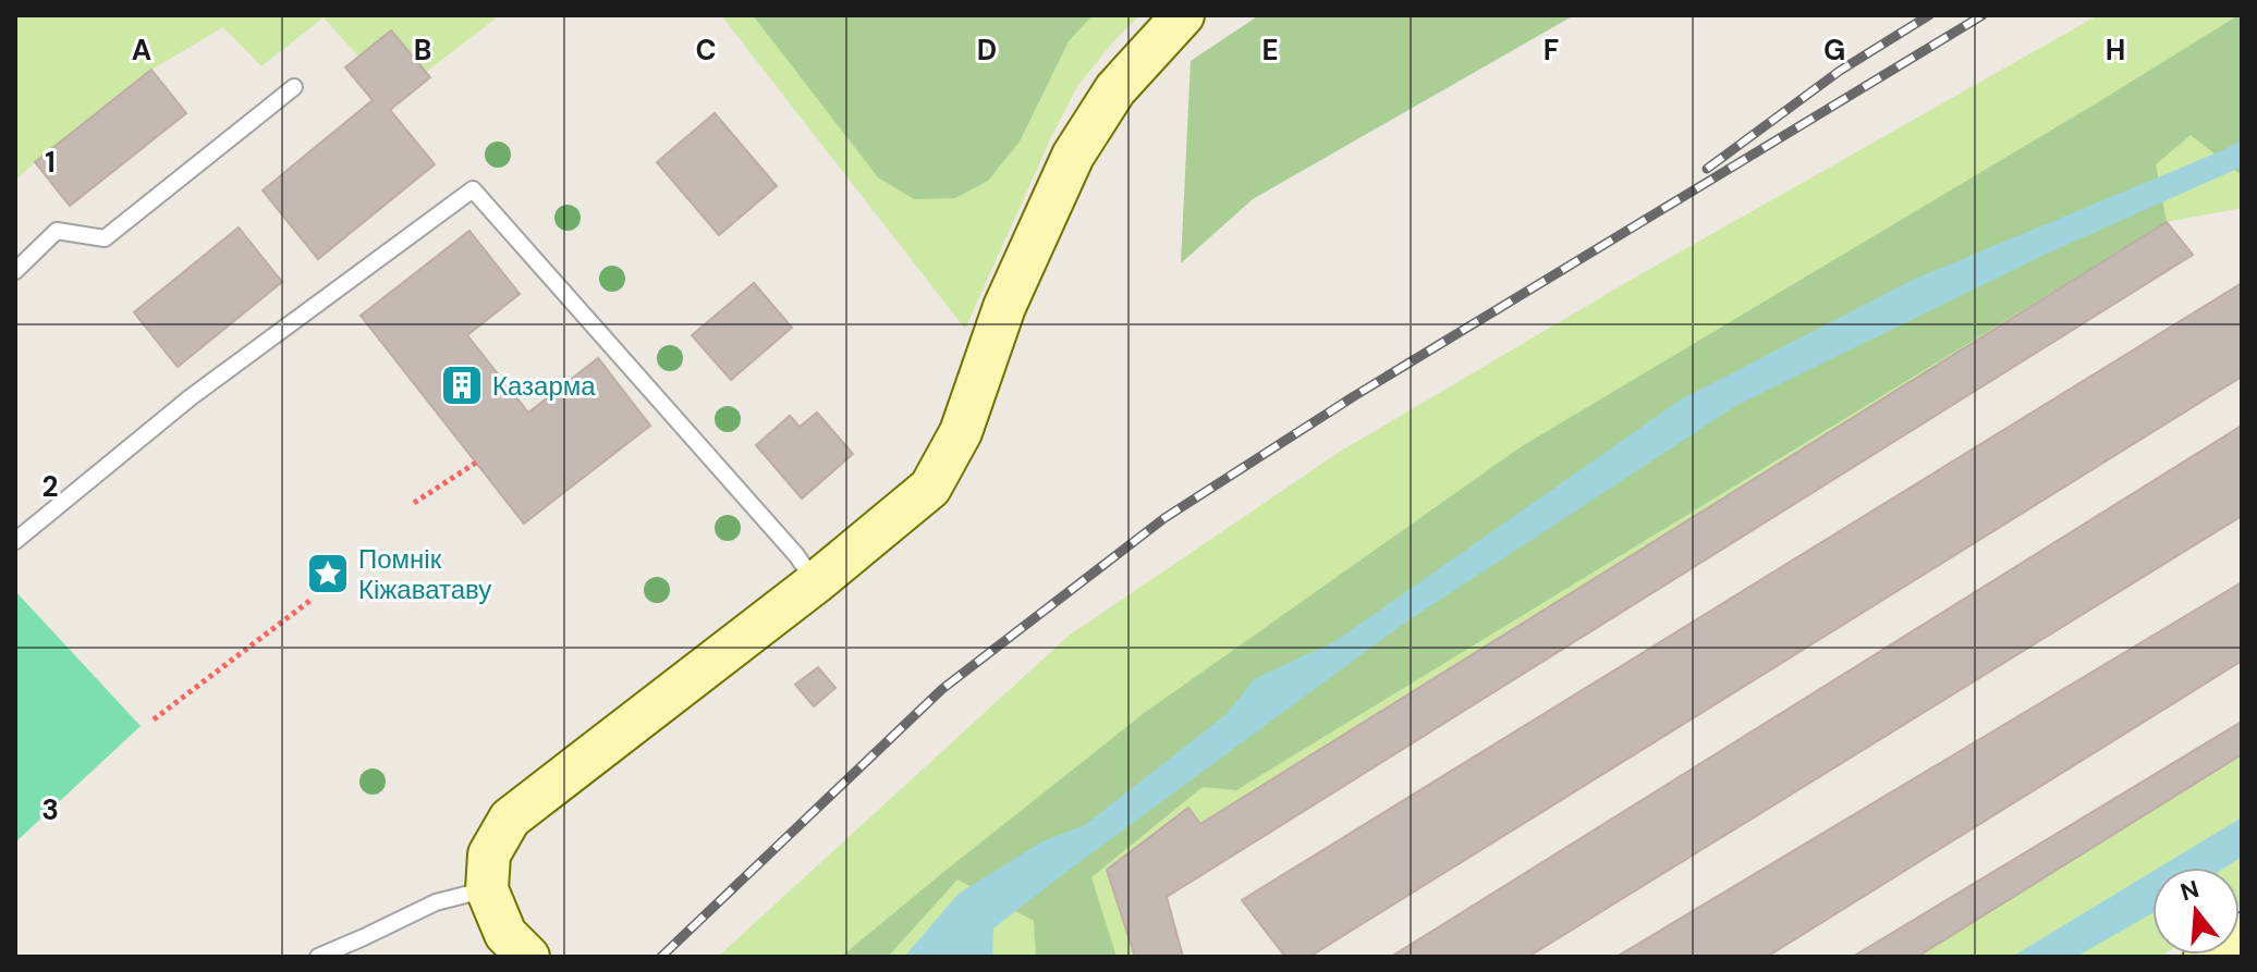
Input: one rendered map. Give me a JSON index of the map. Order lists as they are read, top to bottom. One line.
{"places":{"building":["Казарма"],"place":["Помнік Кіжаватаву"]},"north":"top","grid":{"columns":["A","B","C","D","E","F","G","H"],"rows":["1","2","3"]}}
